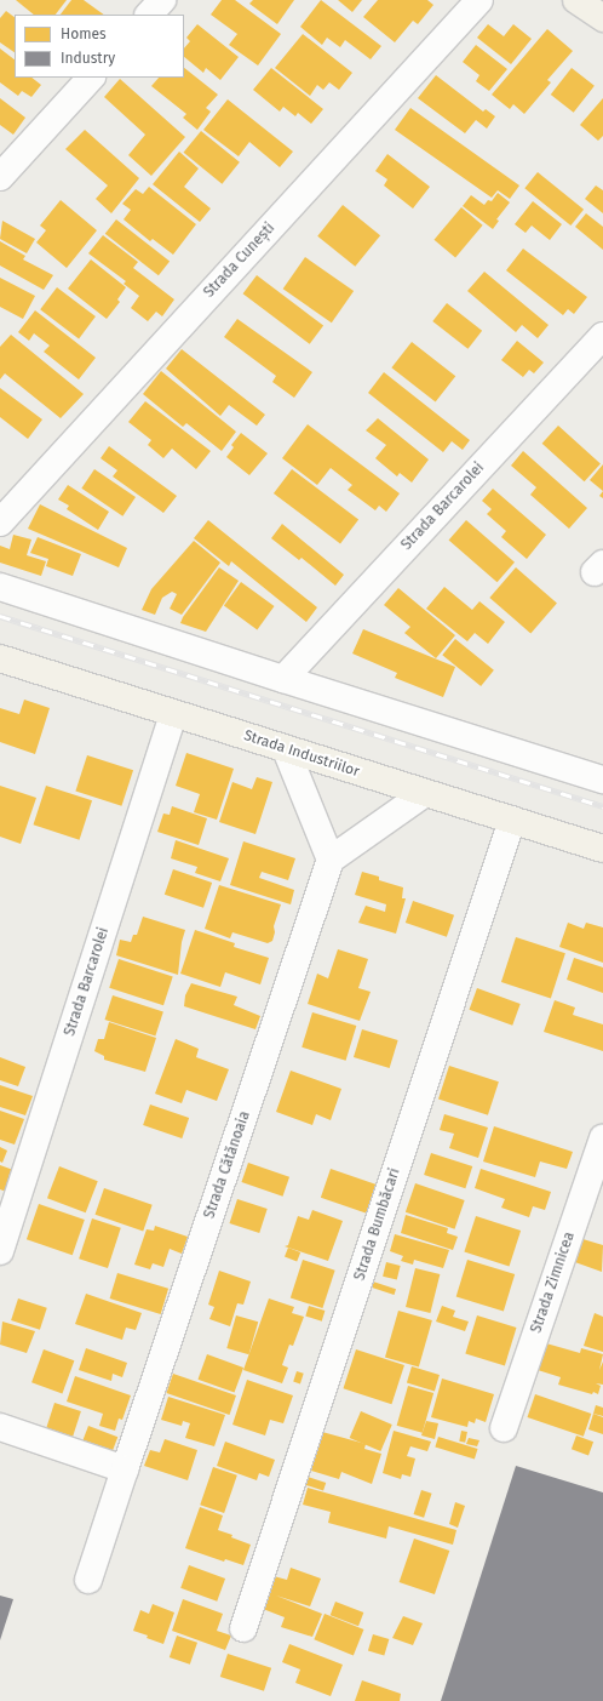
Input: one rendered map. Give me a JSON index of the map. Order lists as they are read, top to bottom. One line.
{"streets":{"main road":["Strada Industriilor"],"street":["Strada Cunești","Strada Barcarolei","Strada Cătănoaia","Strada Bumbăcari","Strada Zimnicea"]},"crossings":[["Strada Barcarolei","Strada Industriilor"],["Strada Industriilor","Strada Bumbăcari"]],"legend":["Homes","Industry"]}
